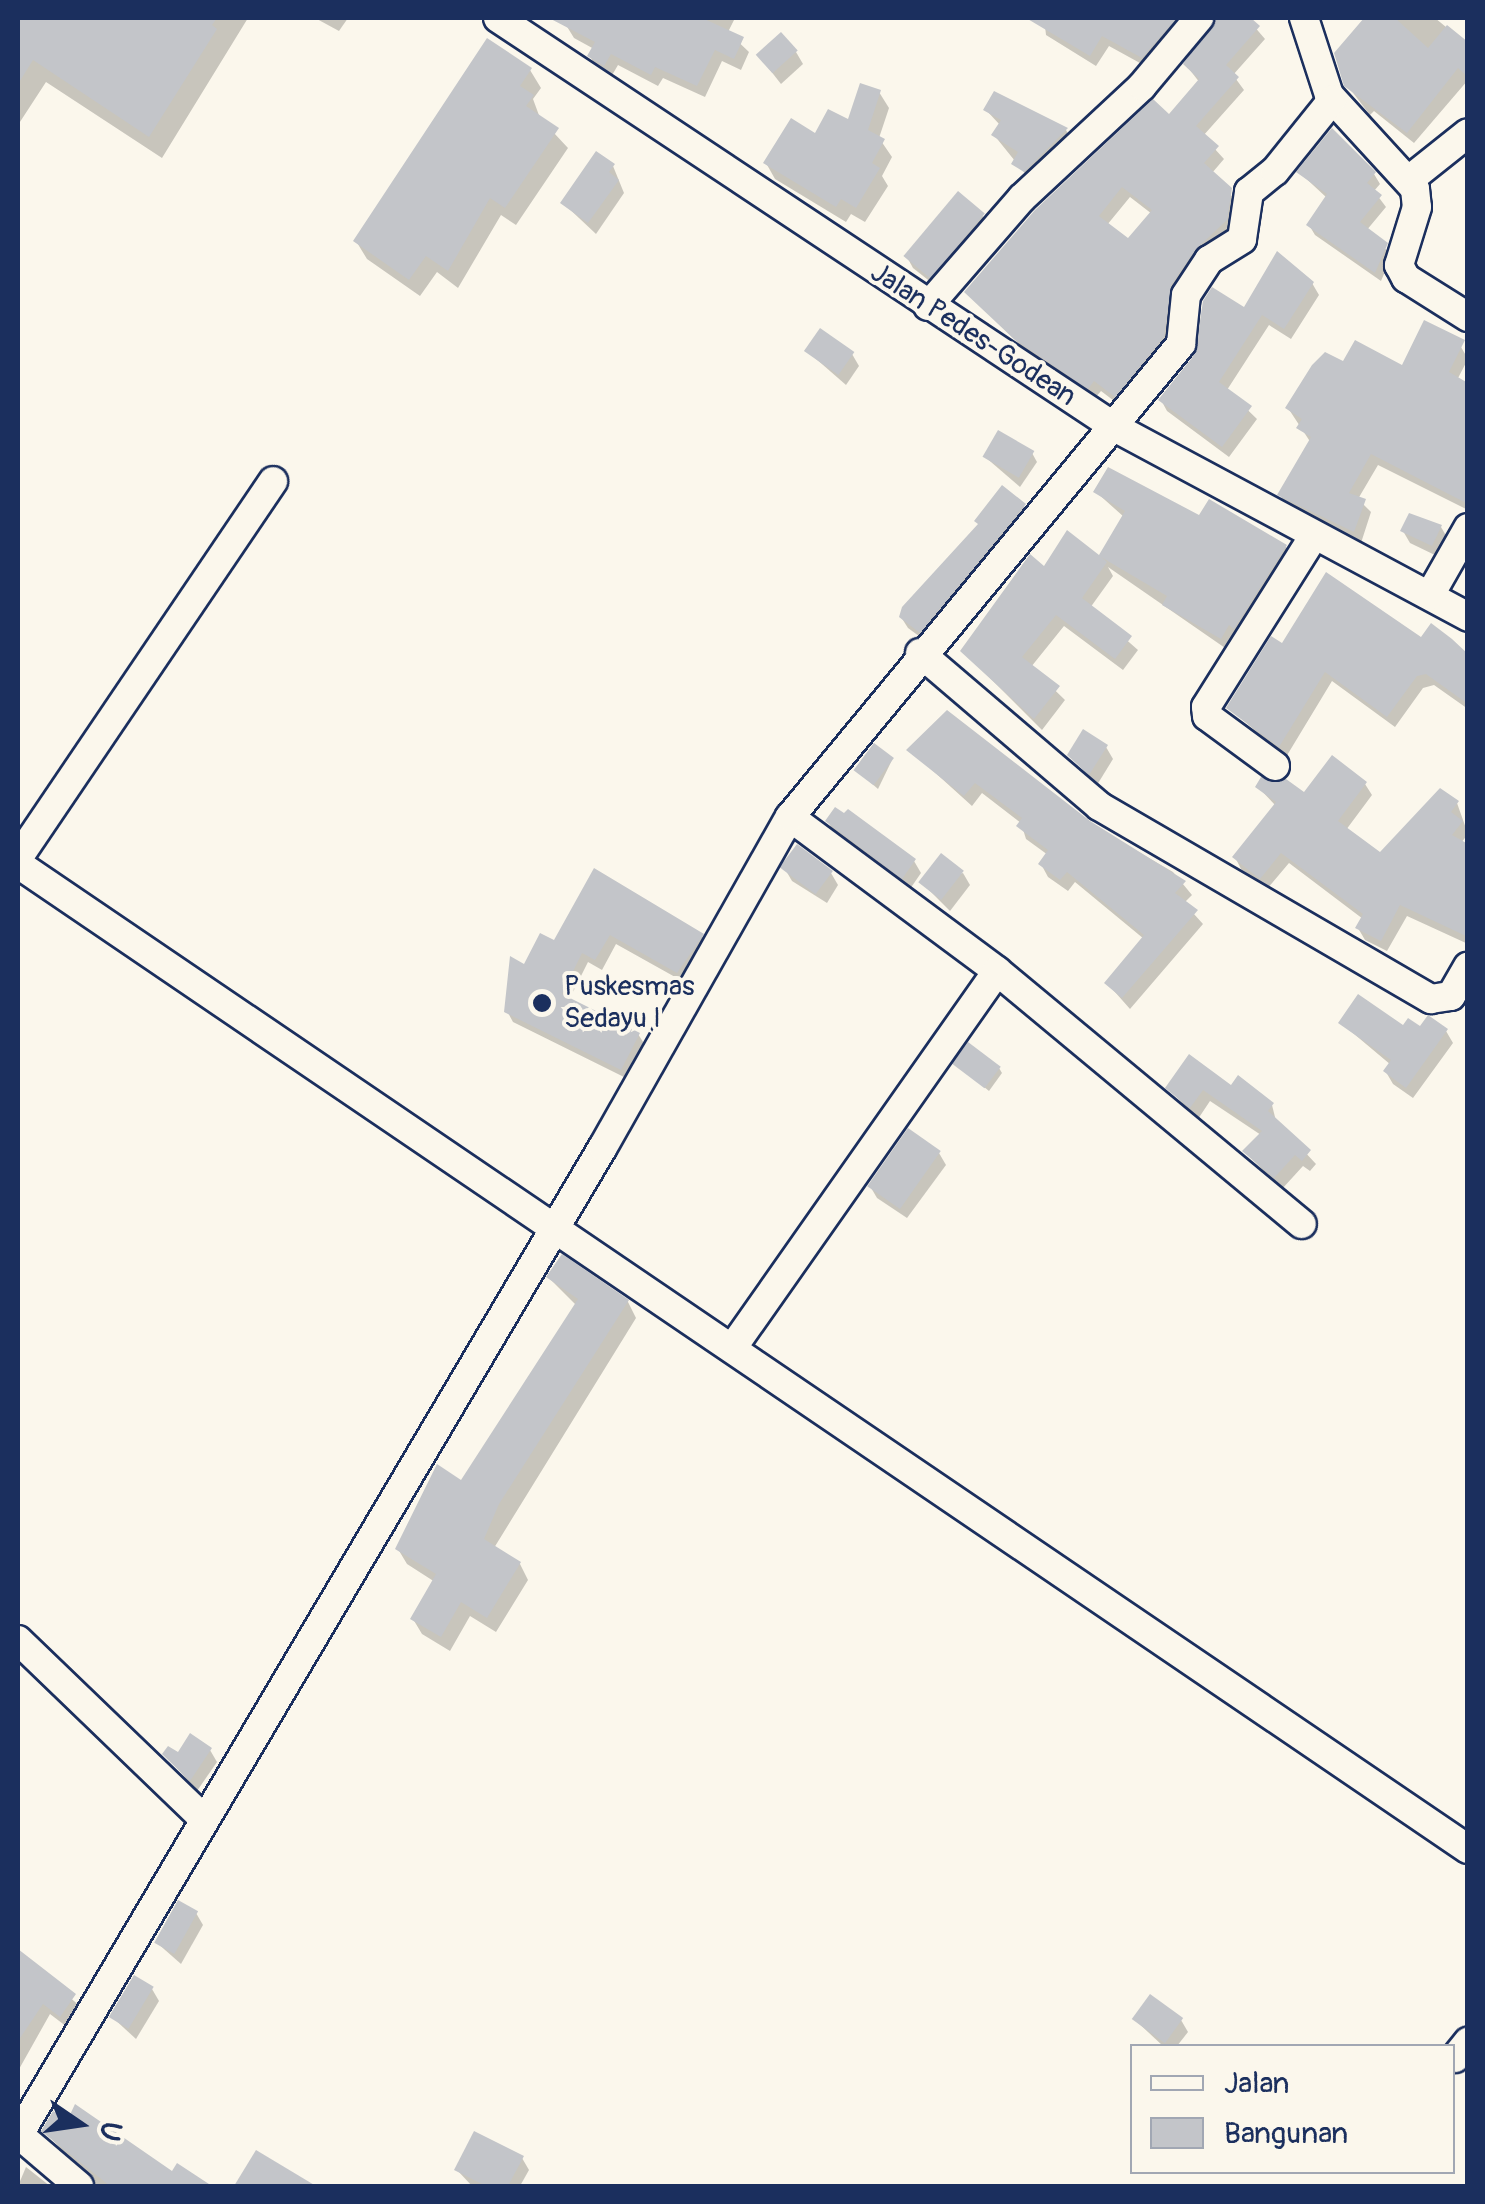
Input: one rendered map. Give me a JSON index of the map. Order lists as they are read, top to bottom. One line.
{"streets":{"street":["Jalan Pedes-Godean"]},"places":["Puskesmas Sedayu I"],"legend":["Jalan","Bangunan"],"north":"right"}
